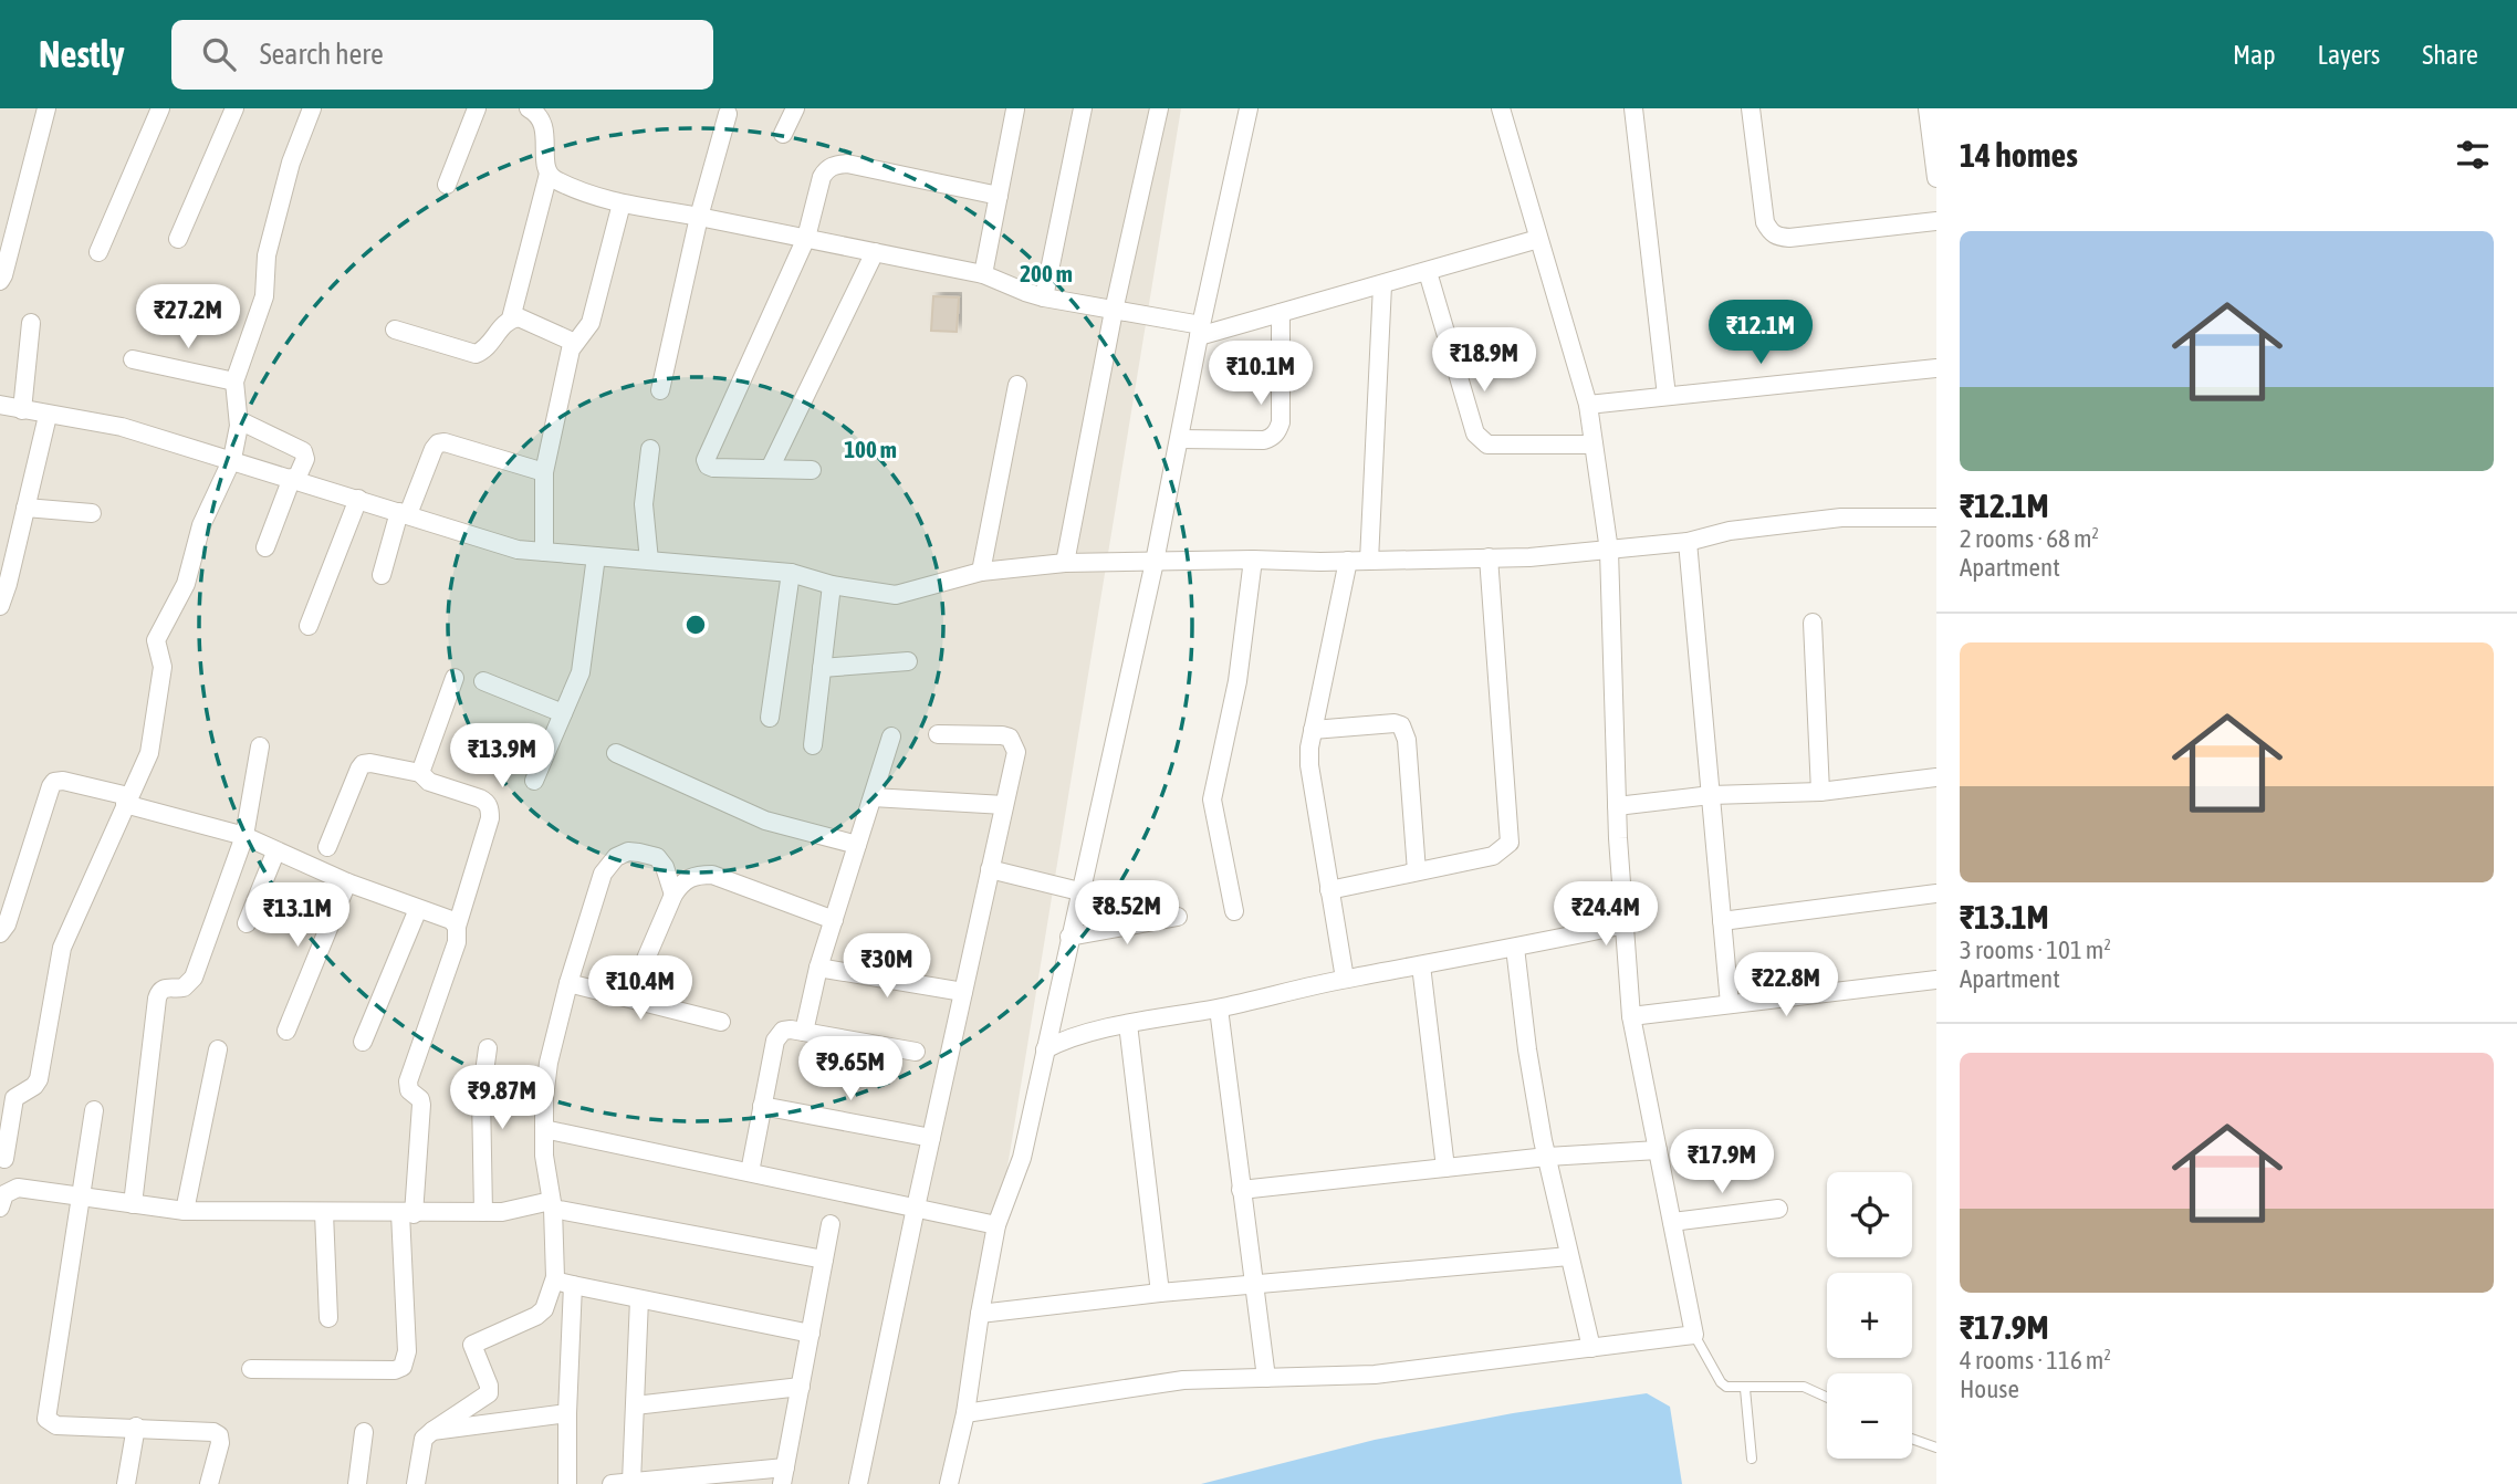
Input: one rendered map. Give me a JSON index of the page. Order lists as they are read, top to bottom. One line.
{"page":{"header":"Nestly","search":"Search here","nav":["Map","Layers","Share"],"heading":"14 homes","list":[{"name":"₹12.1M","note":"2 rooms · 68 m² · Apartment"},{"name":"₹13.1M","note":"3 rooms · 101 m² · Apartment"},{"name":"₹17.9M","note":"4 rooms · 116 m² · House"}],"price":["₹27.2M","₹12.1M","₹18.9M","₹10.1M","₹13.9M","₹8.52M","₹24.4M","₹13.1M","₹30M","₹22.8M","₹10.4M","₹9.65M","₹9.87M","₹17.9M"],"map_buttons":["+","−"]},"rings":["200 m","100 m"]}
